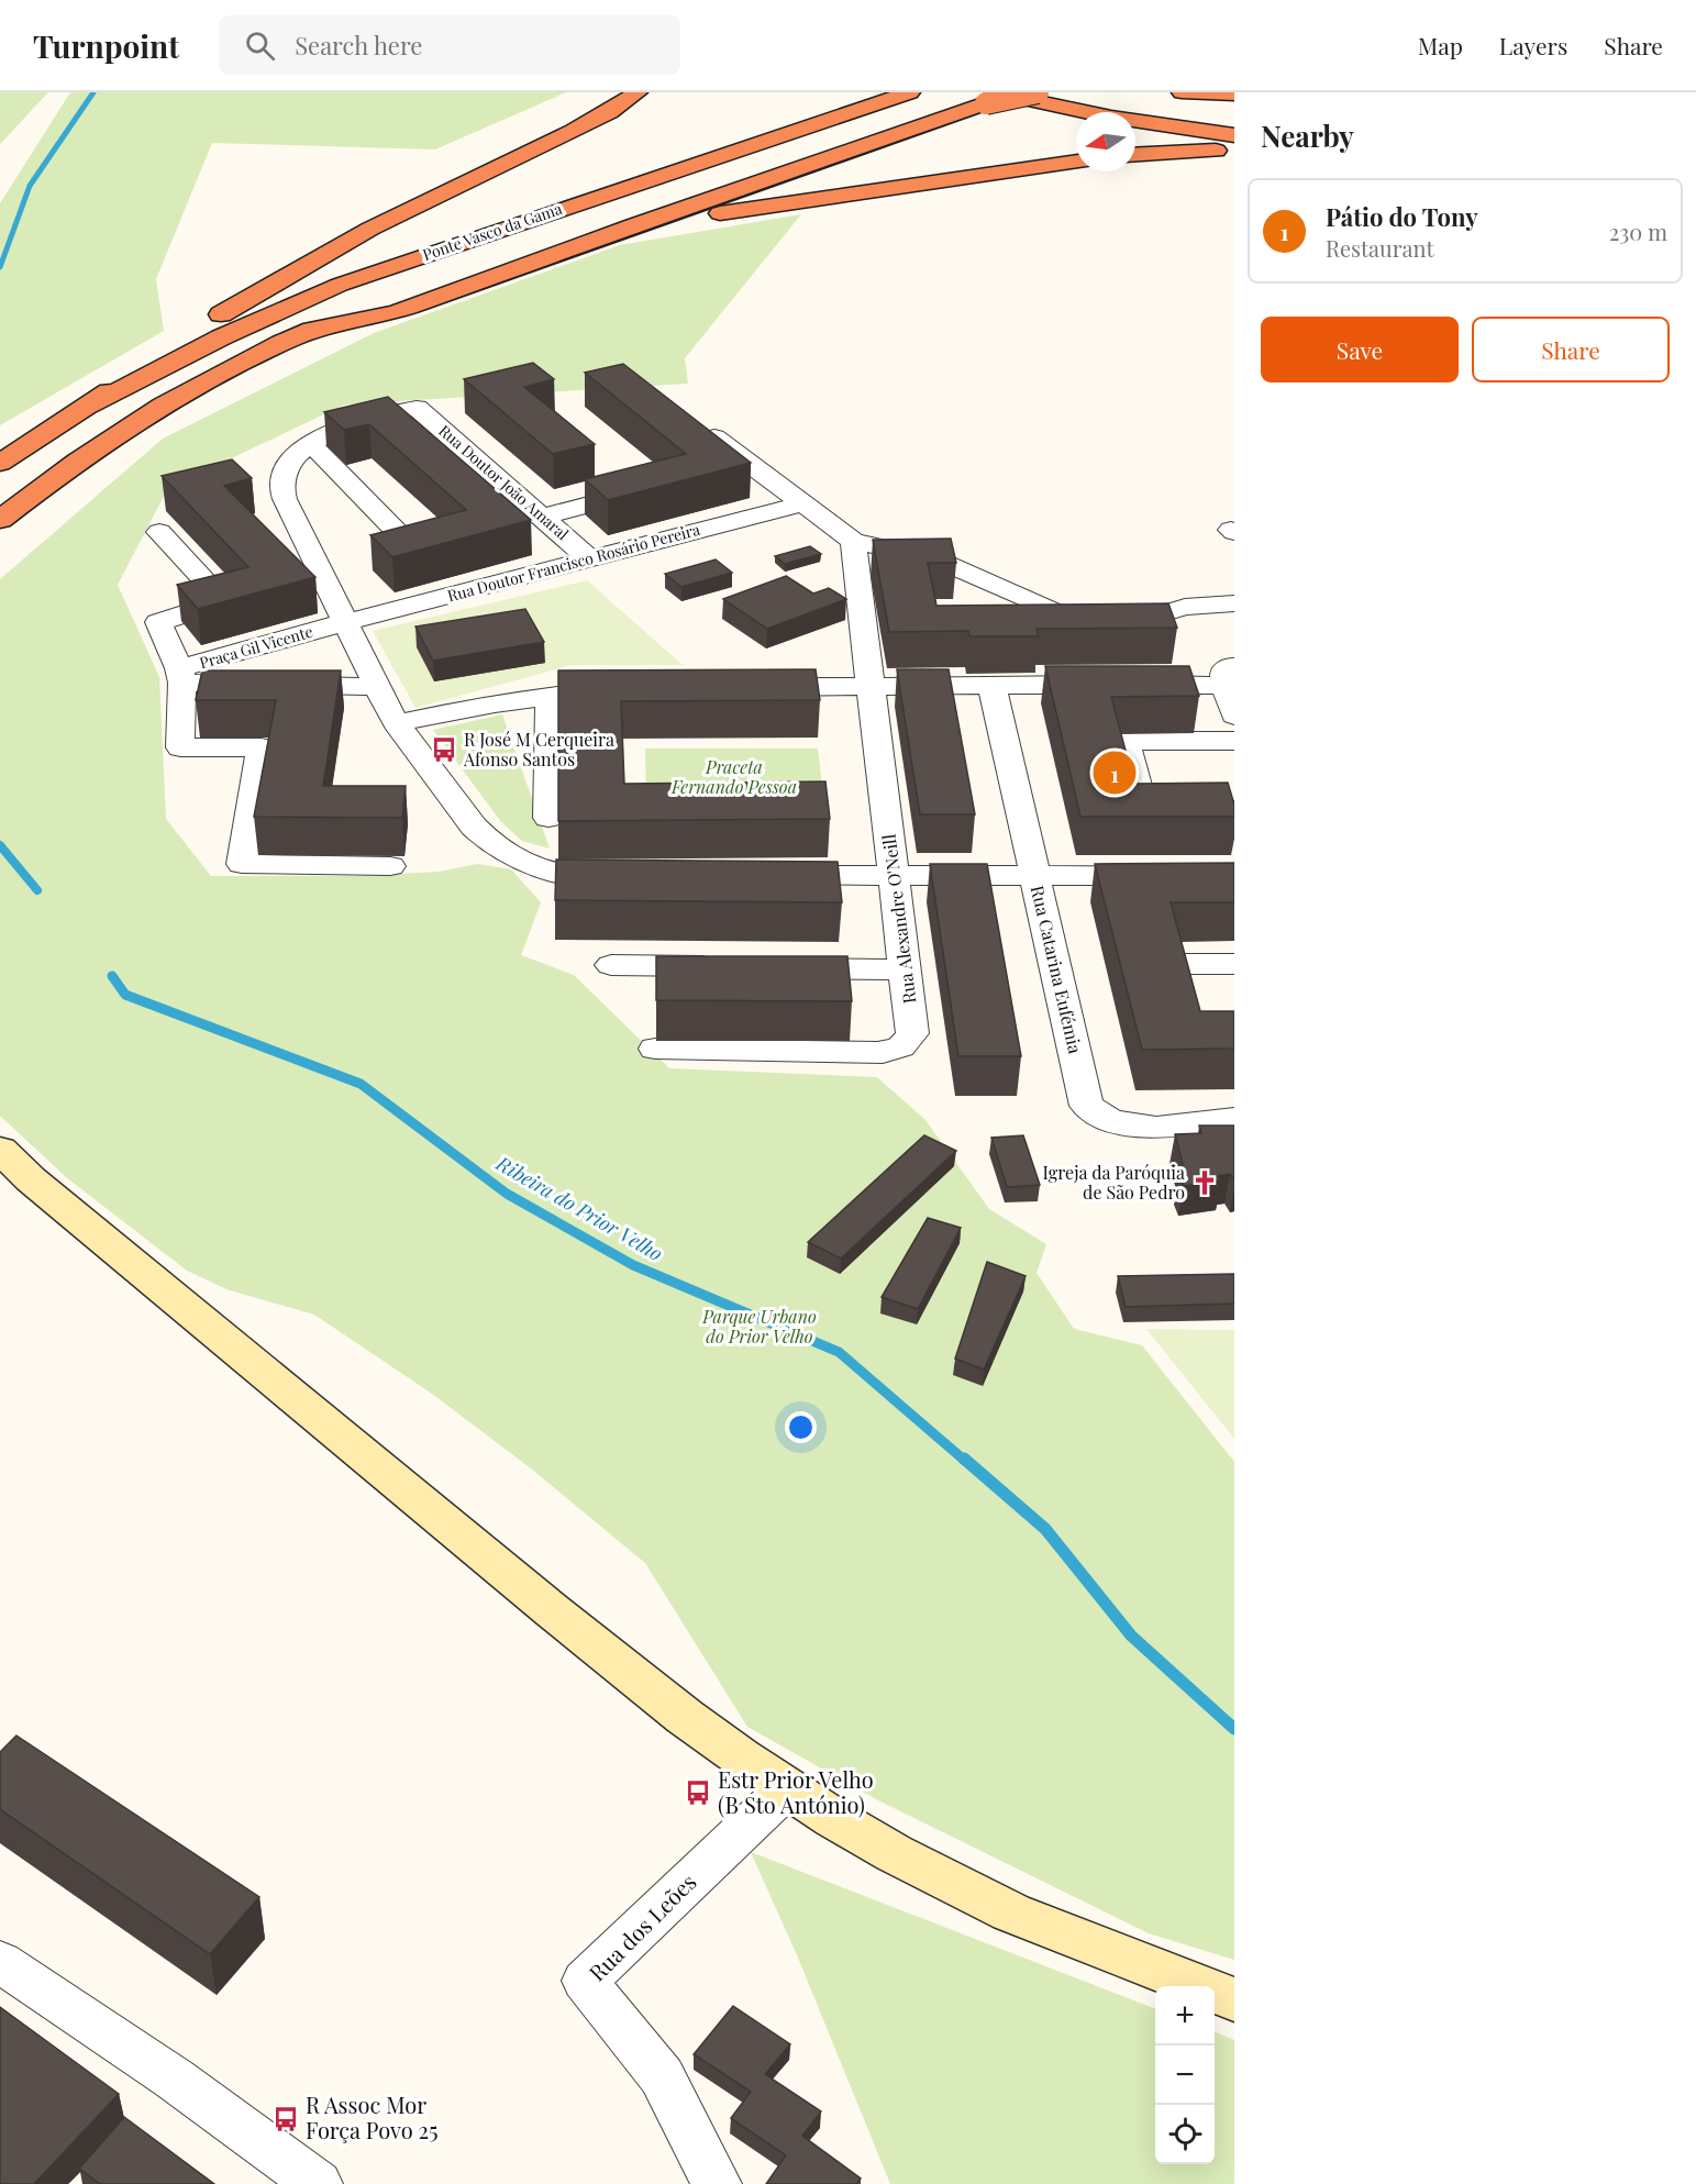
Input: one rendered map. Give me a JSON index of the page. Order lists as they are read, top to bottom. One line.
{"streets":{"highway":["Ponte Vasco da Gama"],"street":["Rua Doutor João Amaral","Rua Doutor Francisco Rosário Pereira","Praça Gil Vicente","Rua Alexandre O'Neill","Rua Catarina Eufémia","Rua dos Leões"]},"crossings":[["Rua Doutor João Amaral","Rua Doutor Francisco Rosário Pereira"],["Rua Doutor Francisco Rosário Pereira","Praça Gil Vicente"]],"water":["Ribeira do Prior Velho"],"parks":["Praceta Fernando Pessoa","Parque Urbano do Prior Velho"],"places":{"bus stop":["R José M Cerqueira Afonso Santos","Estr Prior Velho (B Sto António)","R Assoc Mor Força Povo 25"],"church":["Igreja da Paróquia de São Pedro"]},"north":"left","page":{"header":"Turnpoint","search":"Search here","nav":["Map","Layers","Share"],"heading":"Nearby","list":[{"mark":"1","name":"Pátio do Tony","note":"Restaurant","value":"230 m"}],"buttons":["Save","Share"],"pins":"1","map_buttons":["+","−"]}}
